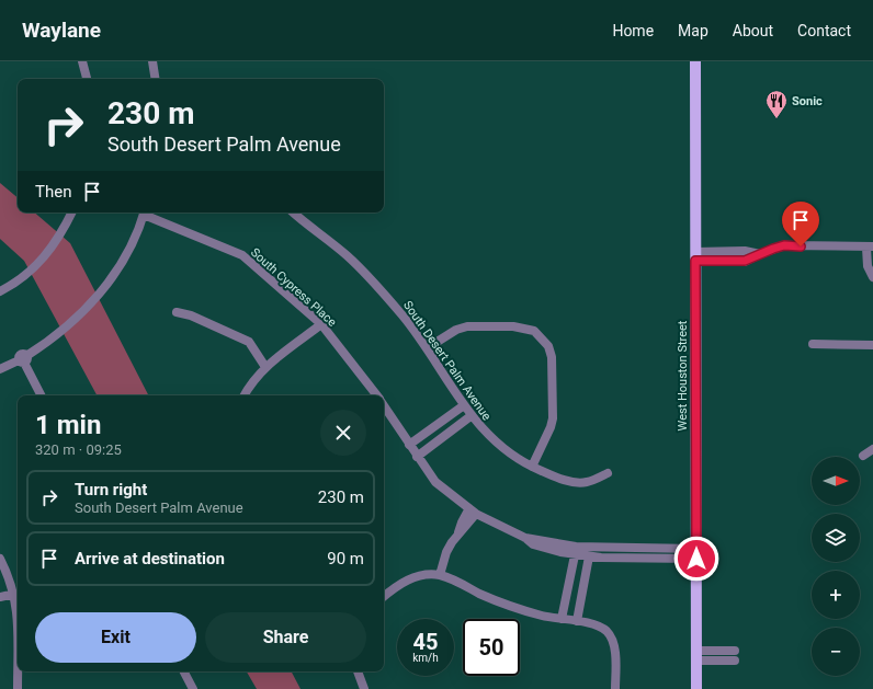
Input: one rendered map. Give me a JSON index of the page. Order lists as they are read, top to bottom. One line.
{"streets":{"main road":["West Houston Street"],"street":["South Cypress Place","South Desert Palm Avenue"]},"crossings":[["South Cypress Place","West Houston Street"]],"places":{"restaurant":["Sonic"]},"north":"right","page":{"header":"Waylane","nav":["Home","Map","About","Contact"],"turn":["230 m","South Desert Palm Avenue"],"then":"Then","heading":["1 min","320 m · 09:25"],"map_buttons":["+","−"],"list":[{"name":"Turn right","note":"South Desert Palm Avenue","value":"230 m"},{"name":"Arrive at destination","value":"90 m"}],"buttons":["Exit","Share"],"speed":"45 km/h","limit":"50"}}
